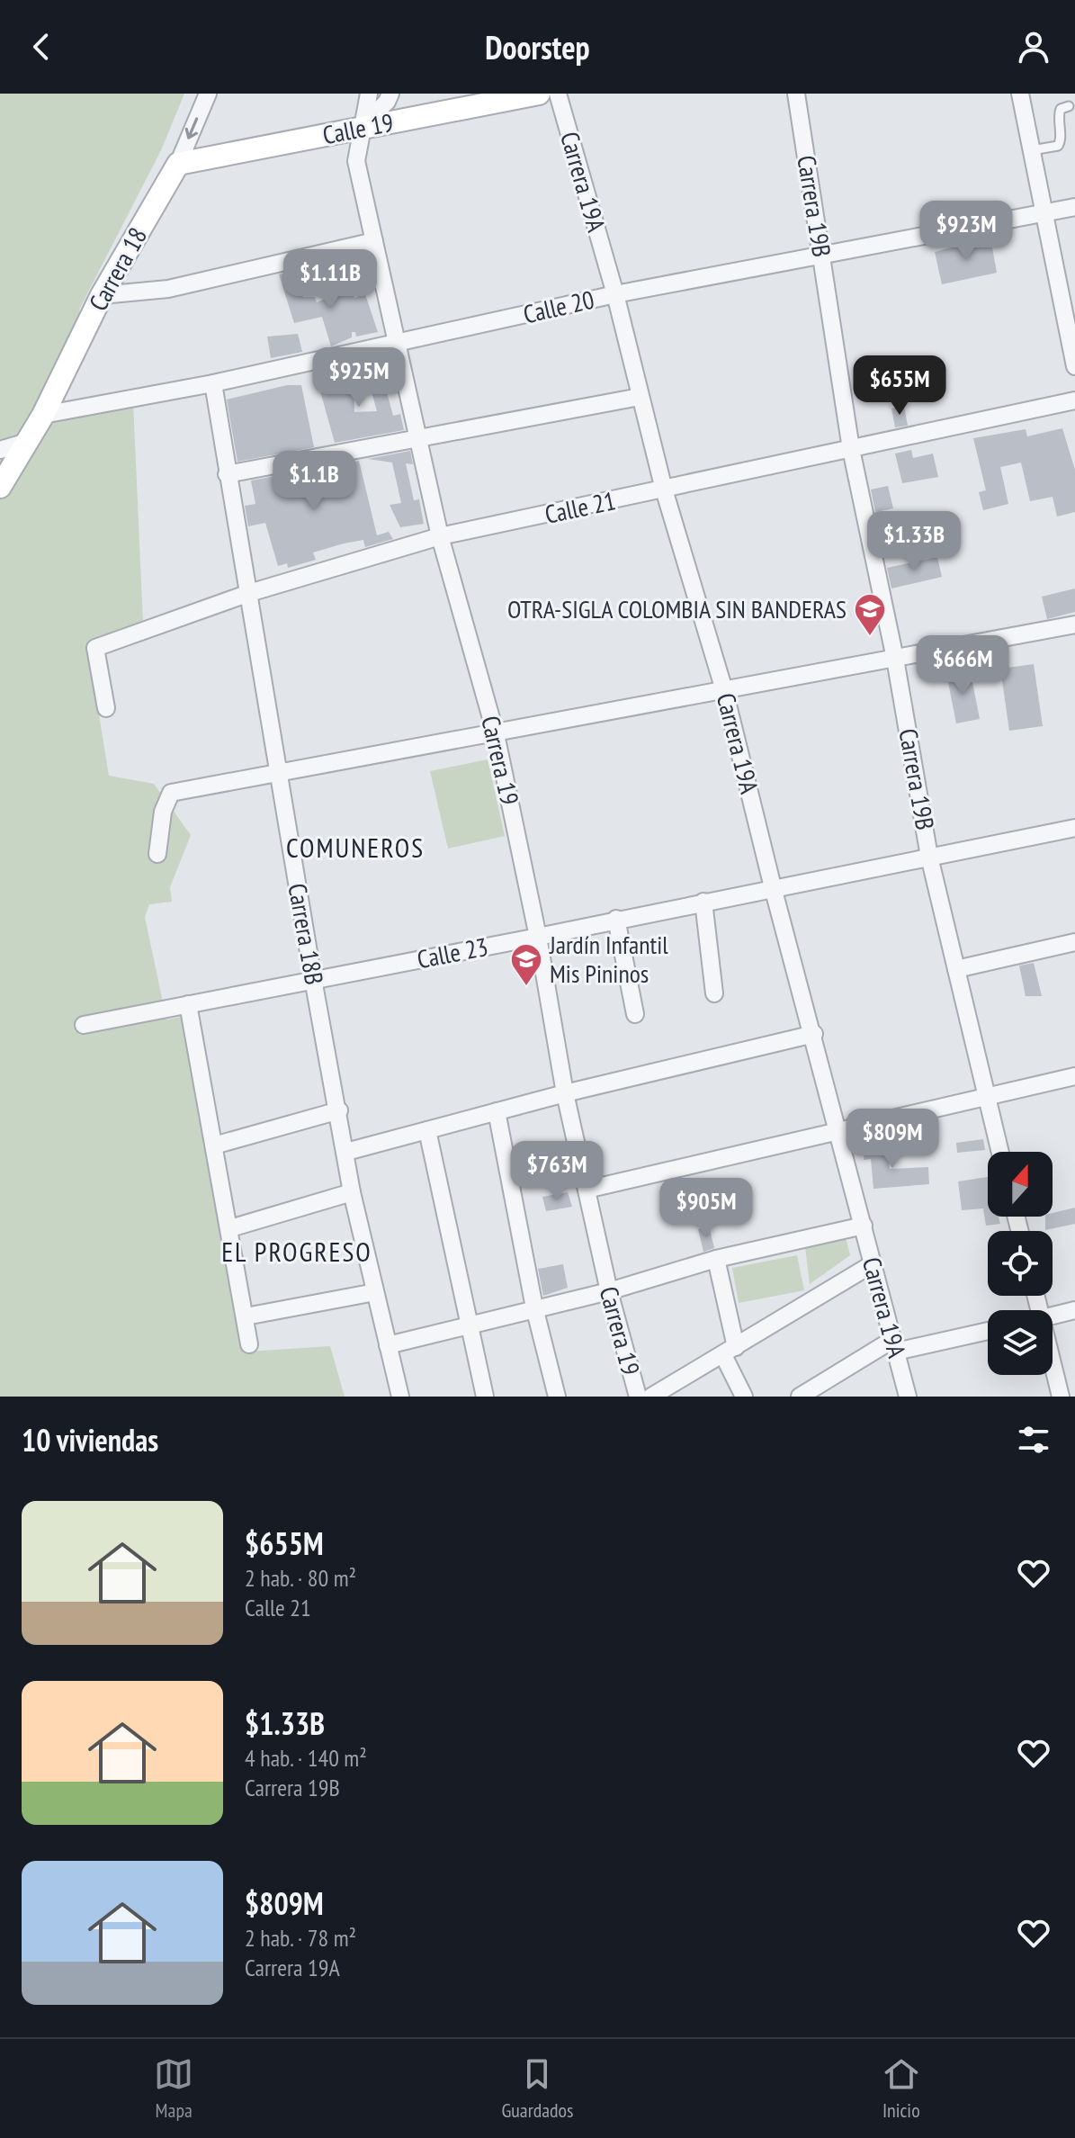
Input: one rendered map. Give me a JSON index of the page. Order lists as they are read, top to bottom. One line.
{"streets":{"main road":["Calle 19","Carrera 18"],"street":["Carrera 19A","Carrera 19B","Calle 20","Calle 21","Carrera 19","Carrera 18B","Calle 23"]},"crossings":[["Calle 19","Carrera 18"],["Calle 19","Carrera 19"],["Carrera 19A","Calle 20"],["Carrera 19A","Calle 21"],["Carrera 19A","Calle 23"],["Carrera 19B","Calle 20"],["Carrera 19B","Calle 21"],["Carrera 19B","Calle 23"],["Carrera 18","Calle 20"],["Calle 20","Carrera 19"],["Calle 20","Carrera 18B"],["Calle 21","Carrera 19"],["Calle 21","Carrera 18B"],["Carrera 19","Calle 23"],["Carrera 18B","Calle 23"]],"districts":["COMUNEROS","EL PROGRESO"],"places":{"school or university":["OTRA-SIGLA COLOMBIA SIN BANDERAS","Jardín Infantil Mis Pininos"]},"north":"top","page":{"header":"Doorstep","price":["$923M","$1.11B","$925M","$655M","$1.1B","$1.33B","$666M","$809M","$763M","$905M"],"heading":"10 viviendas","list":[{"name":"$655M","note":"2 hab. · 80 m² · Calle 21"},{"name":"$1.33B","note":"4 hab. · 140 m² · Carrera 19B"},{"name":"$809M","note":"2 hab. · 78 m² · Carrera 19A"}],"tabs":["Mapa","Guardados","Inicio"]}}
